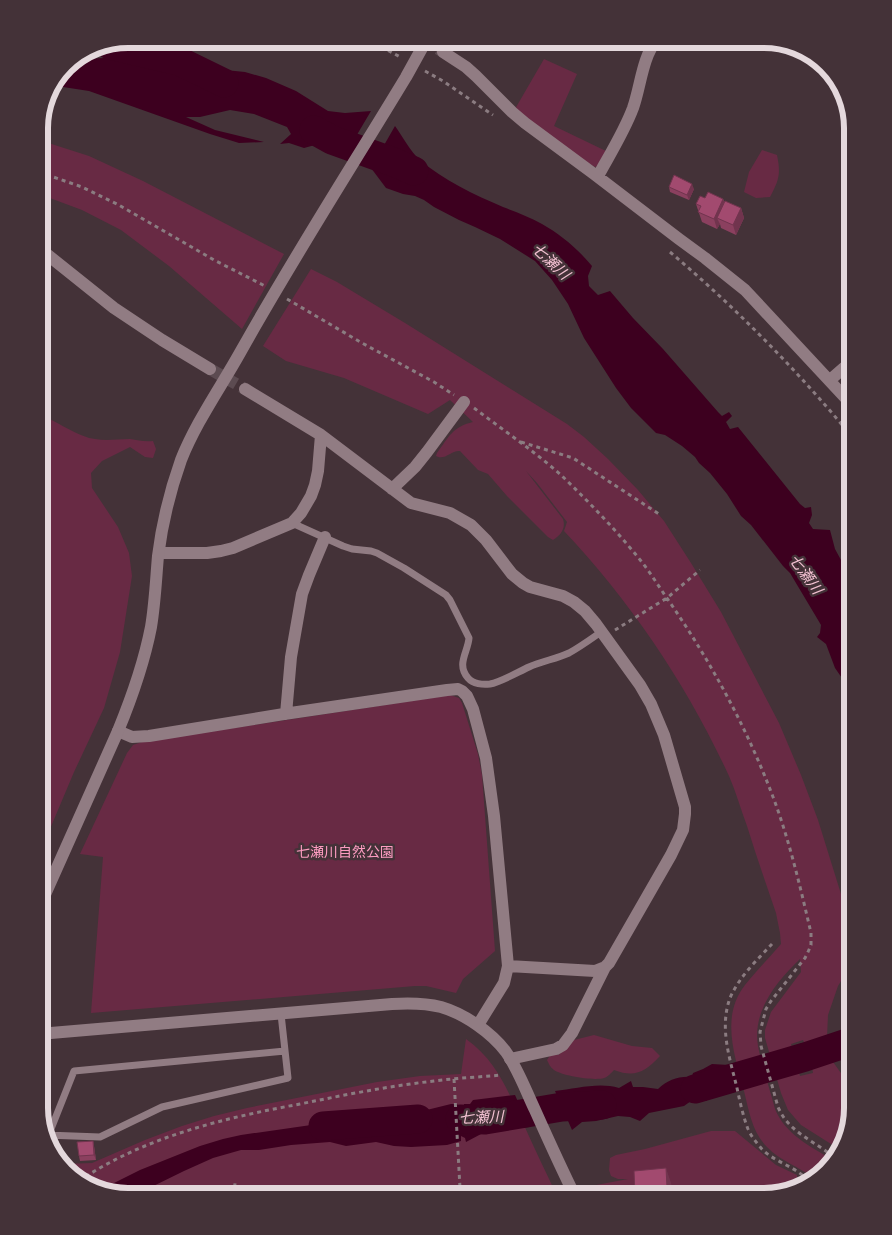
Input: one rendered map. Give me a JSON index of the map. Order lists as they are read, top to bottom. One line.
{"water":["七瀬川"],"parks":["七瀬川自然公園"]}
